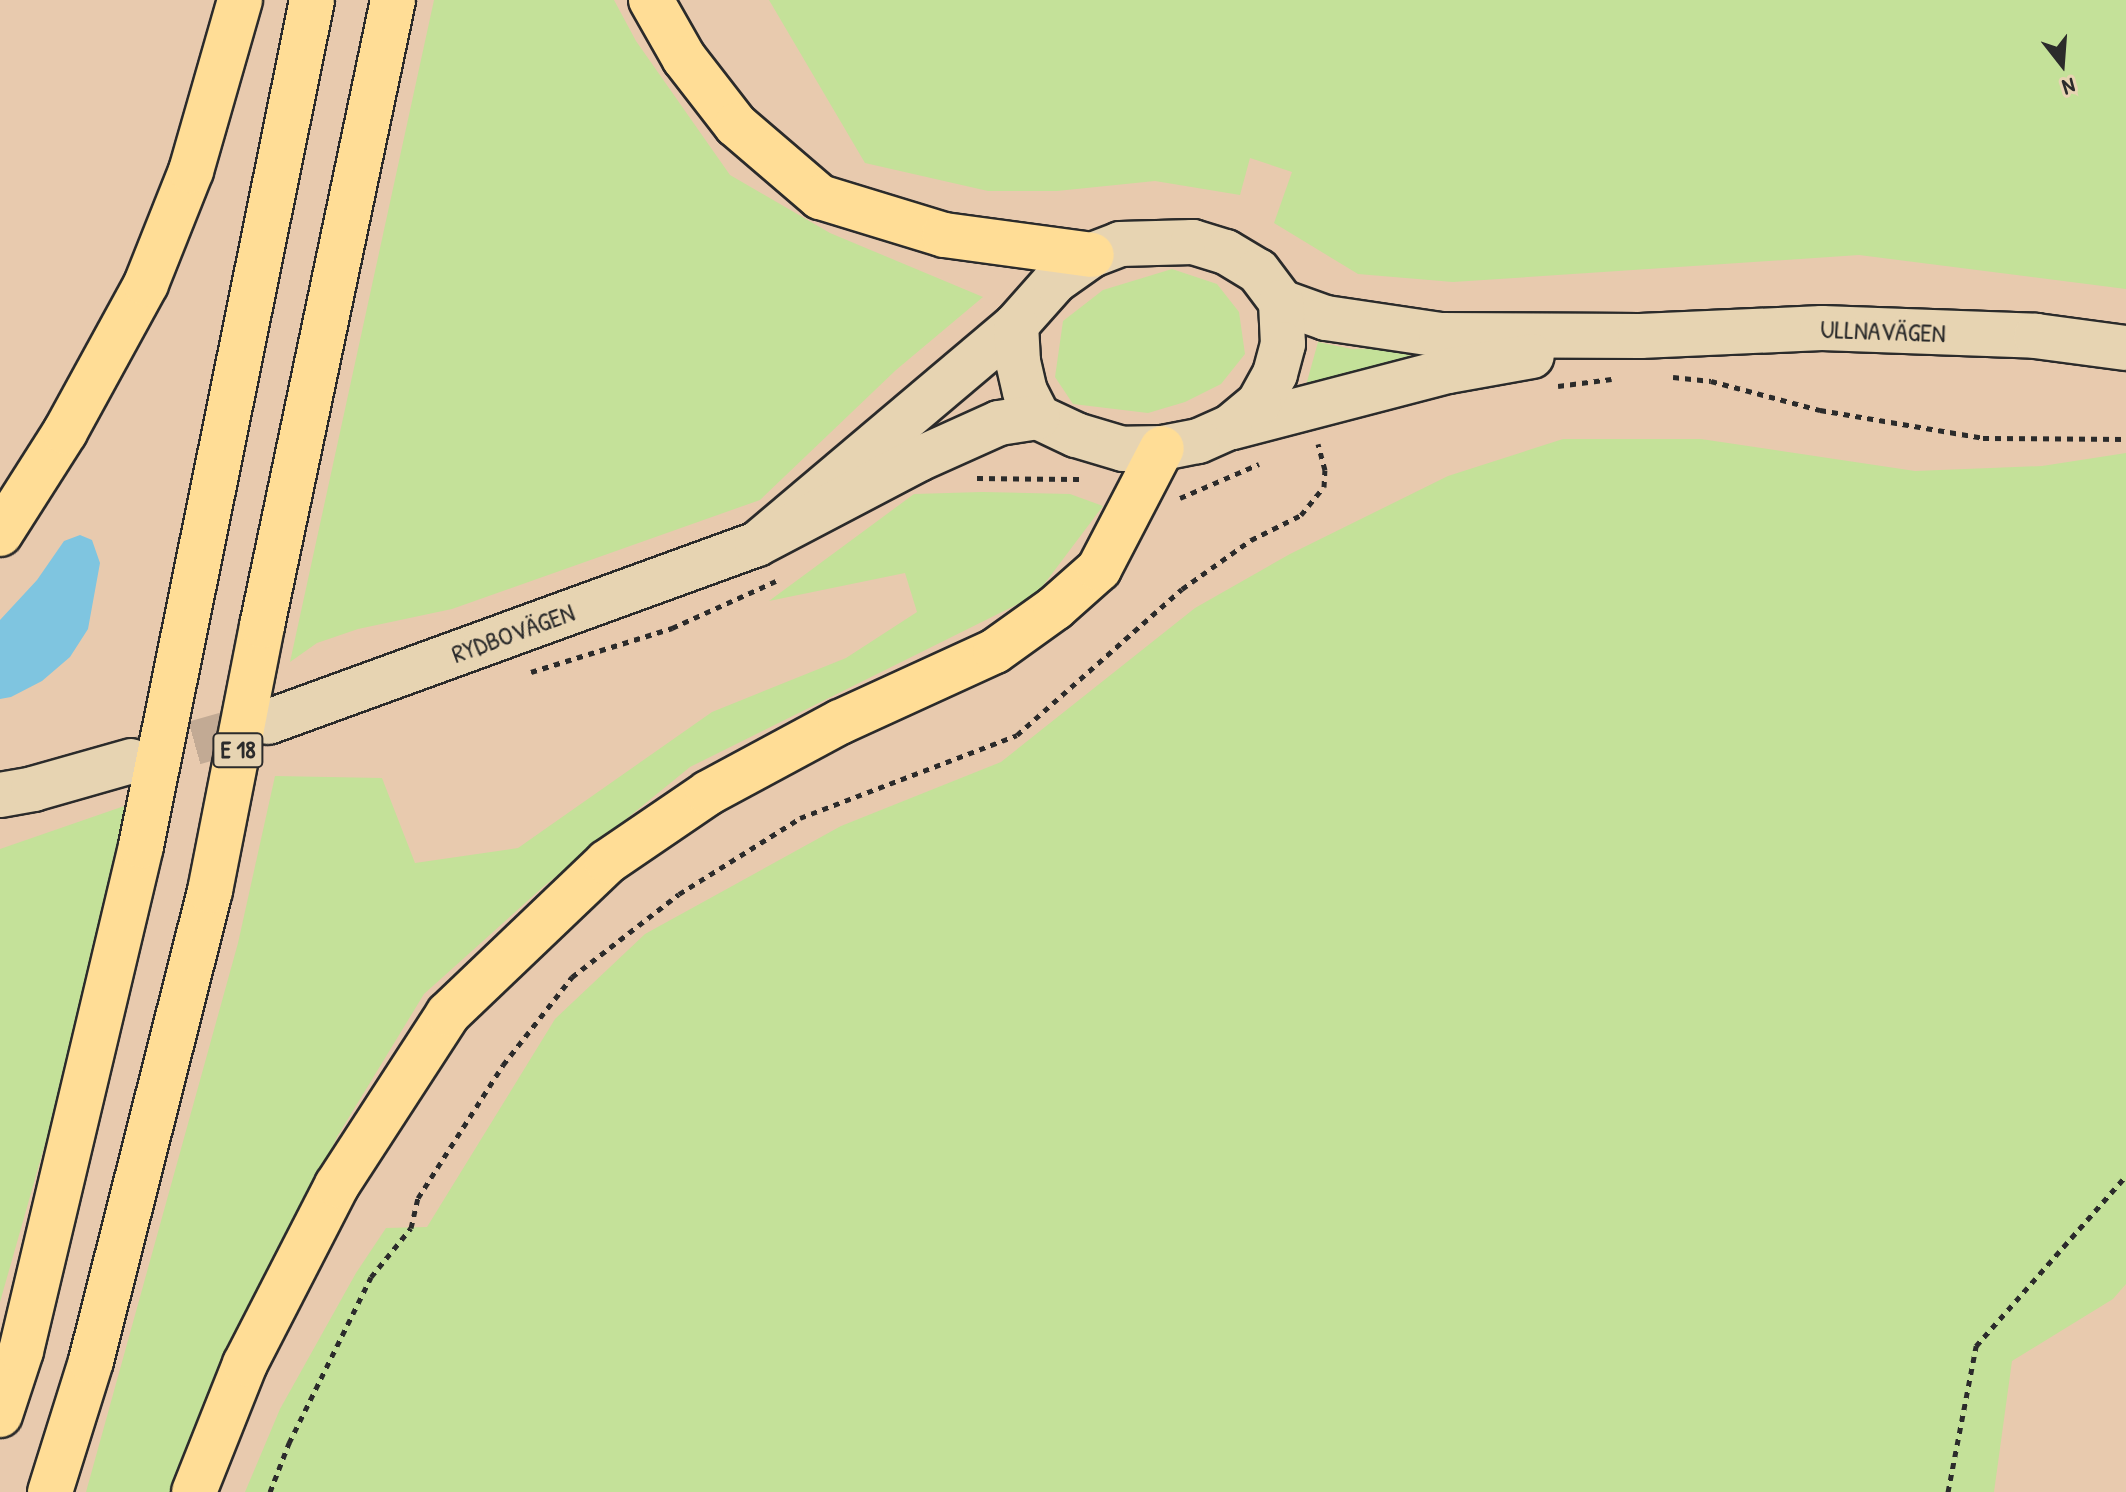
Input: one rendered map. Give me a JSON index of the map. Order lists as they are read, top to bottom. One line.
{"streets":{"highway":["E 18"],"street":["ULLNAVÄGEN","RYDBOVÄGEN"]},"crossings":[["ULLNAVÄGEN","RYDBOVÄGEN"]],"north":"bottom"}
